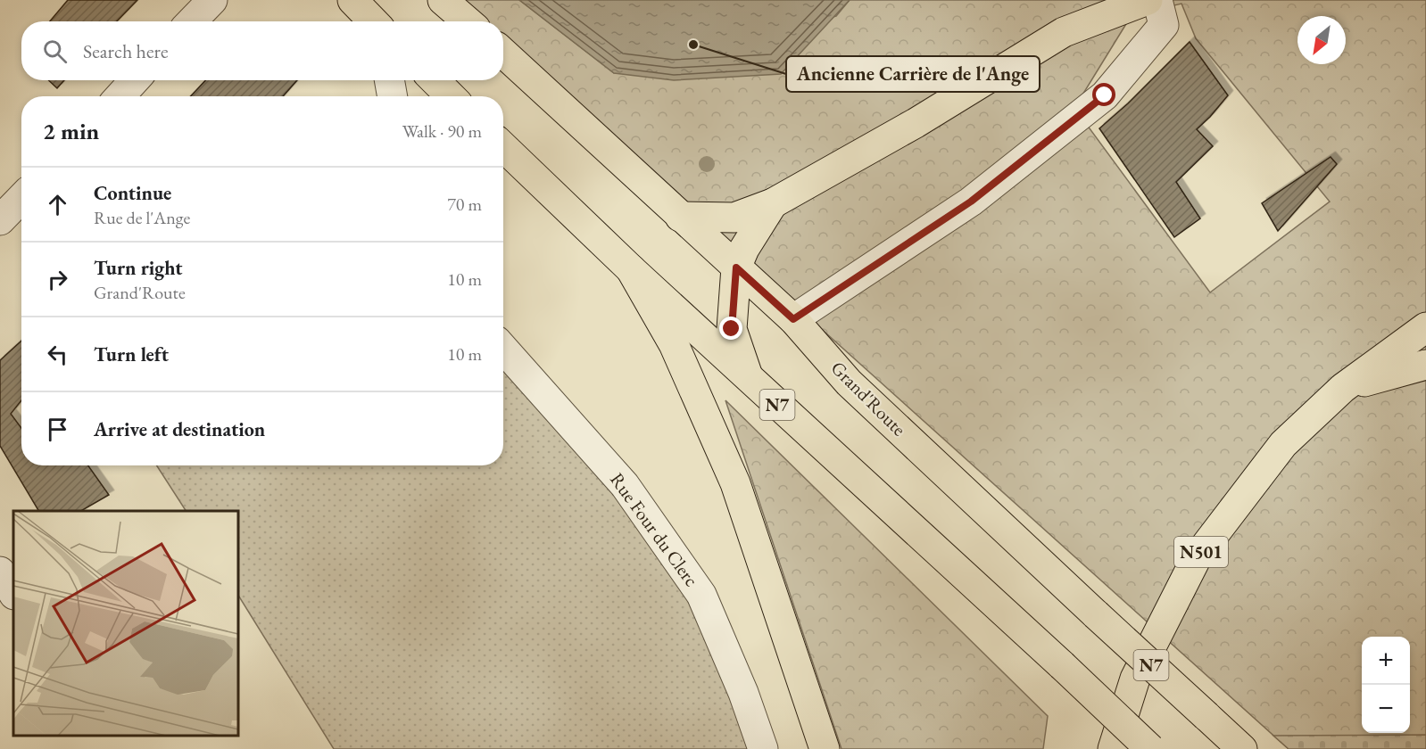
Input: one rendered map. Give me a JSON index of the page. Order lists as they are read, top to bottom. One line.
{"streets":{"main road":["Grand'Route","N7","N501"],"street":["Rue Four du Clerc"]},"places":["Ancienne Carrière de l'Ange"],"north":"bottom left","page":{"search":"Search here","heading":["2 min","Walk · 90 m"],"list":[["Continue","Rue de l'Ange","70 m"],["Turn right","Grand'Route","10 m"],["Turn left","10 m"],"Arrive at destination"],"map_buttons":["+","−"]}}
